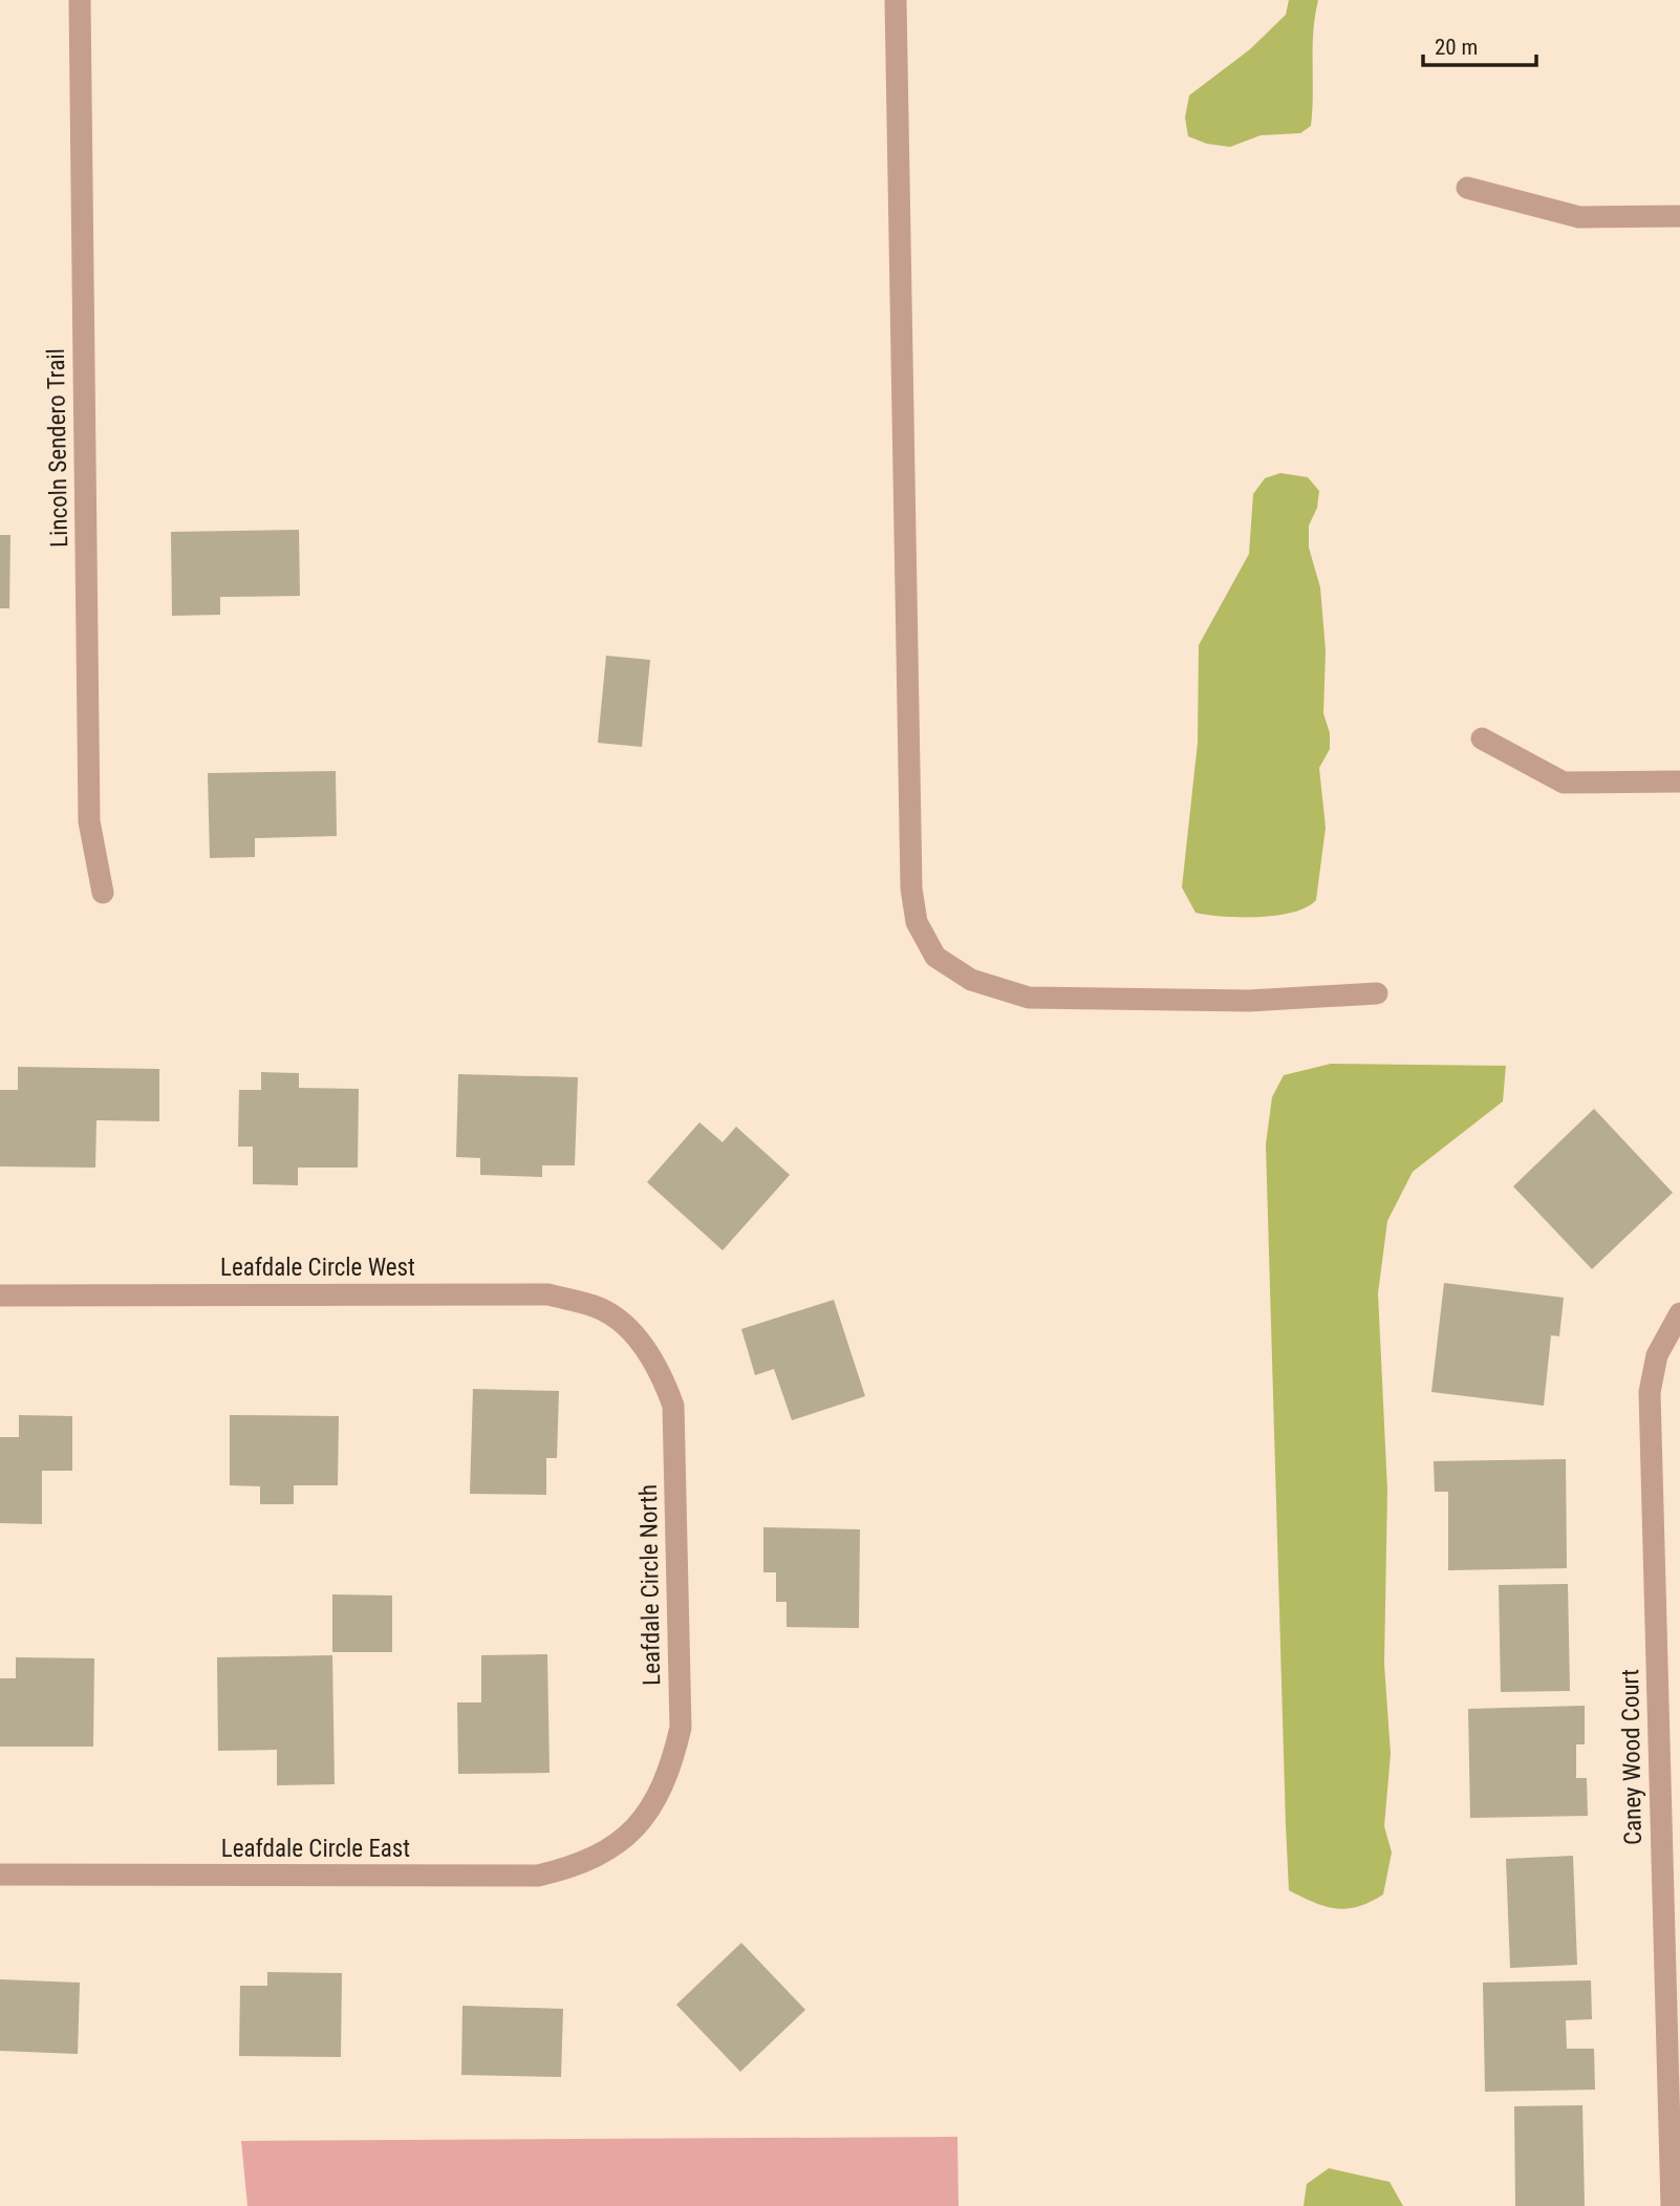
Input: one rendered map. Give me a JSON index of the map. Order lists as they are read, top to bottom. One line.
{"streets":{"street":["Lincoln Sendero Trail","Leafdale Circle West","Leafdale Circle North","Caney Wood Court","Leafdale Circle East"]},"crossings":[["Leafdale Circle West","Leafdale Circle North"],["Leafdale Circle North","Leafdale Circle East"]],"scale_bar":"20 m"}
